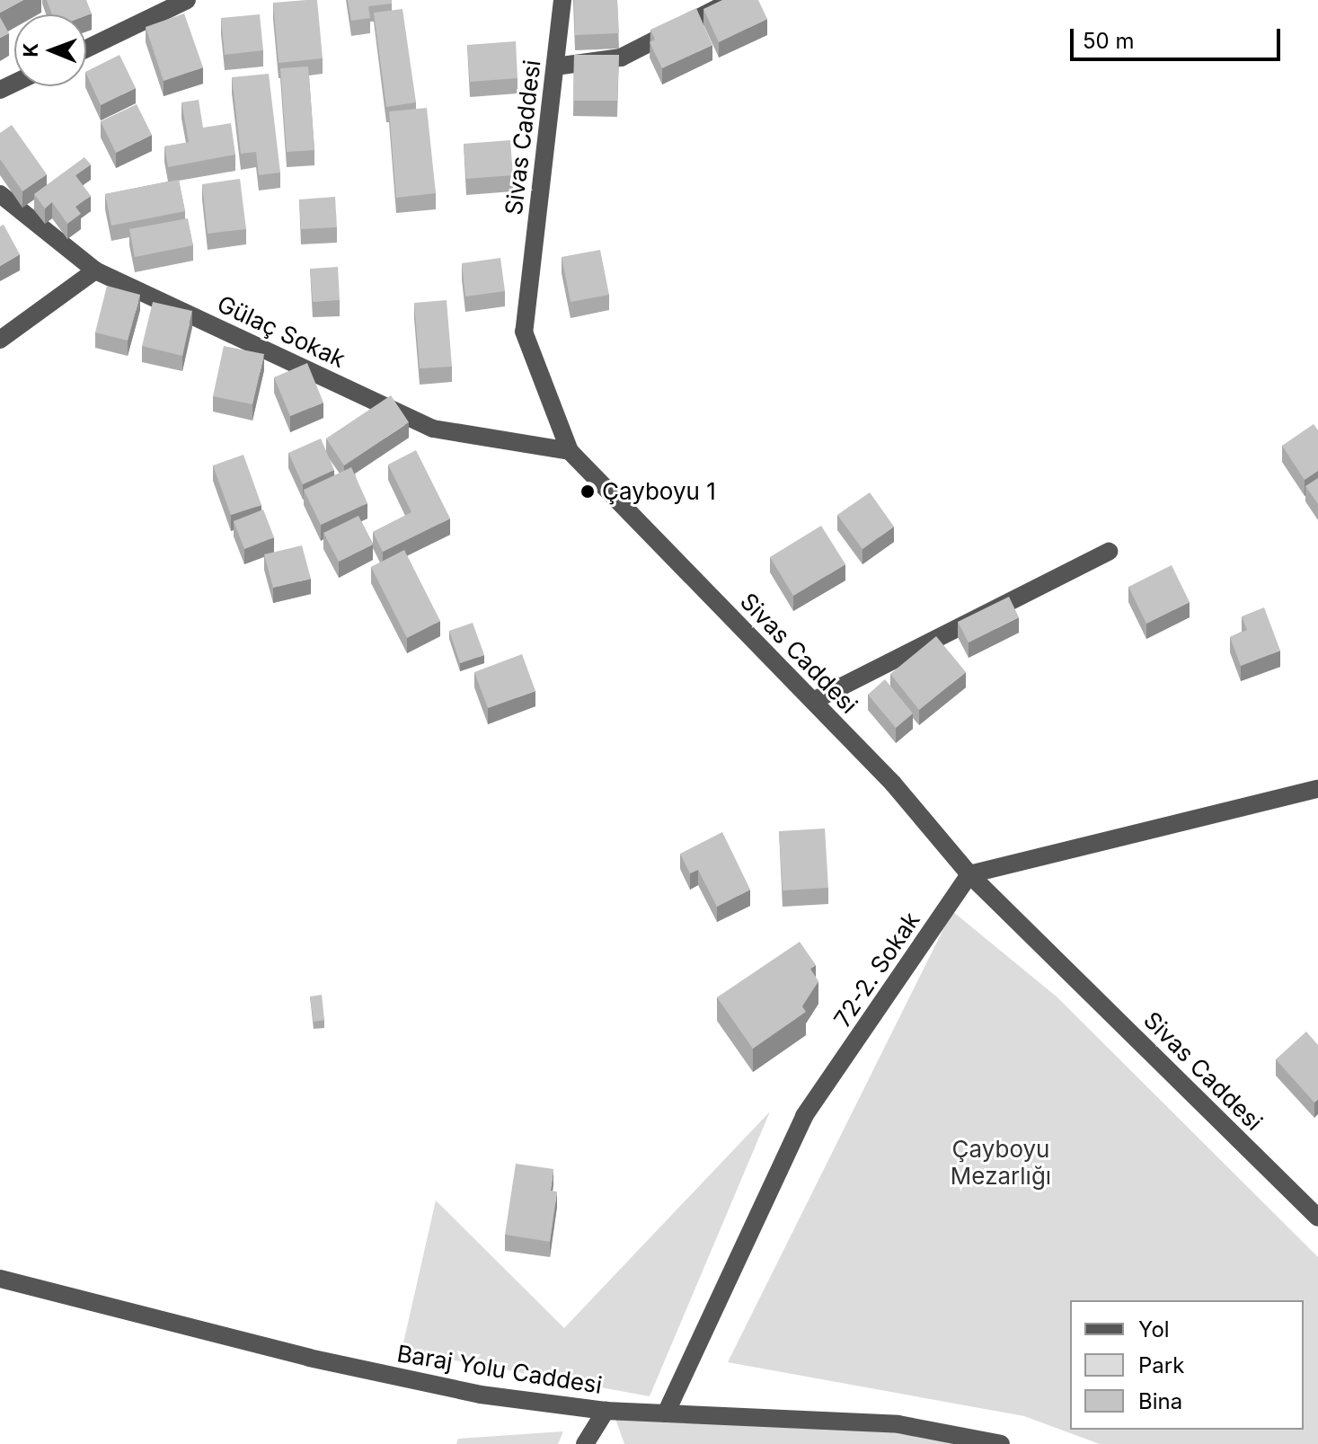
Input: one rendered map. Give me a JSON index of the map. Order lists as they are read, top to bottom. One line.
{"streets":{"street":["Sivas Caddesi","Gülaç Sokak","72-2. Sokak","Baraj Yolu Caddesi"]},"crossings":[["Sivas Caddesi","Gülaç Sokak"],["Sivas Caddesi","72-2. Sokak"],["72-2. Sokak","Baraj Yolu Caddesi"]],"parks":["Çayboyu Mezarlığı"],"places":["Çayboyu 1"],"legend":["Yol","Park","Bina"],"scale_bar":"50 m","north":"left"}
